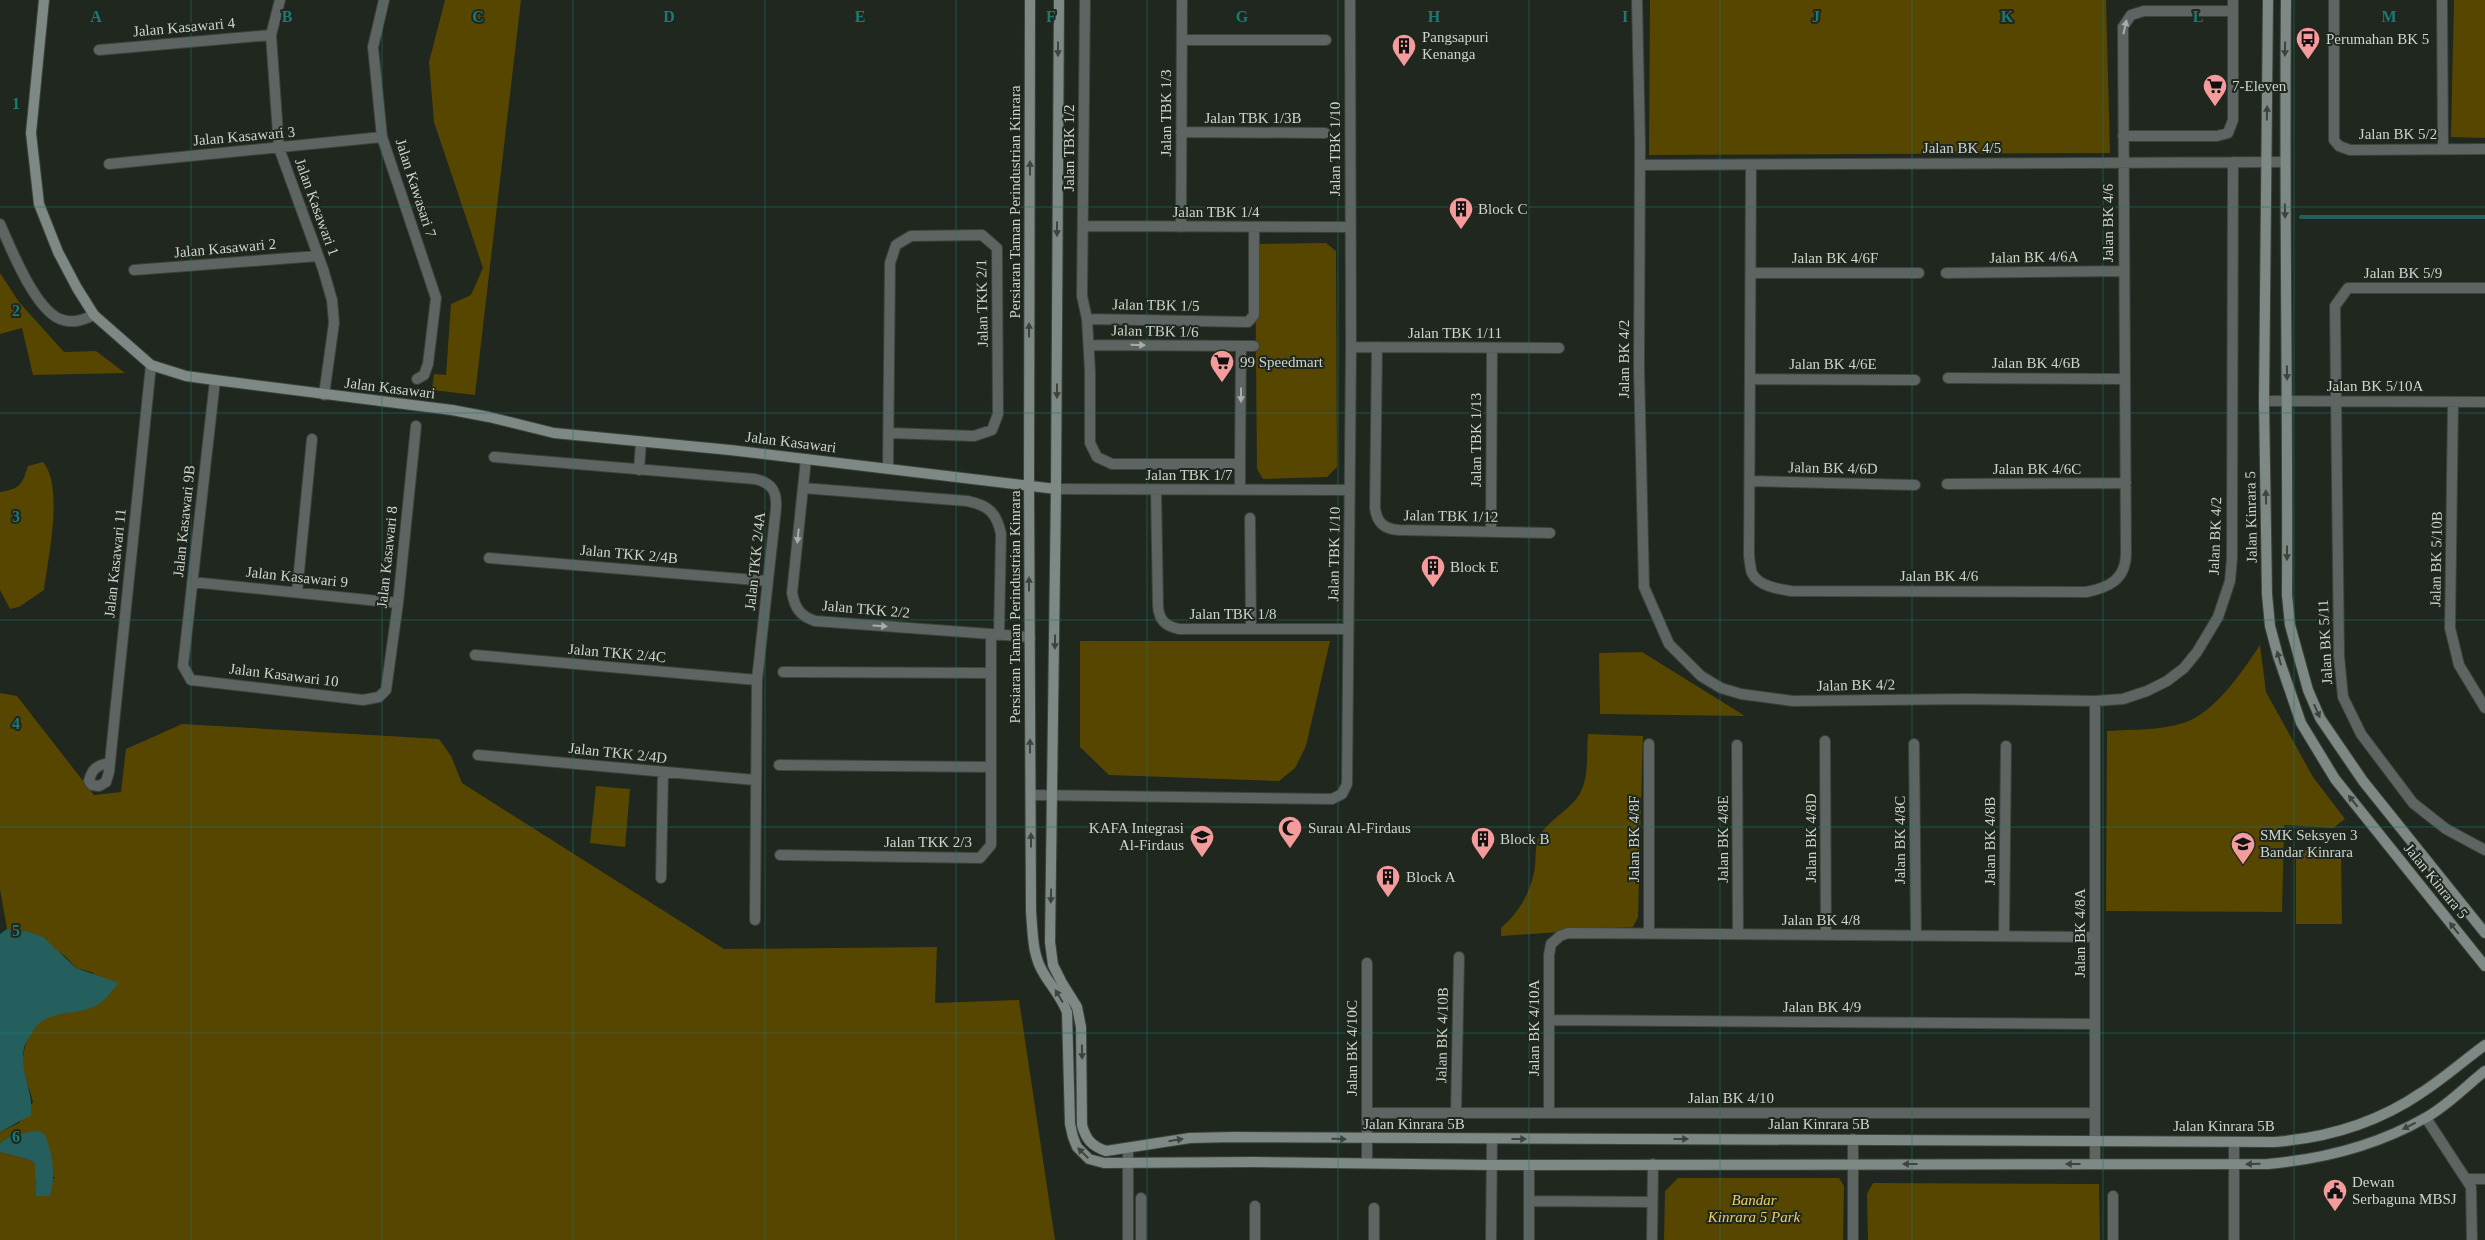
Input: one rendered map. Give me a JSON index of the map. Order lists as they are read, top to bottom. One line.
{"streets":{"street":["Jalan Kasawari 4","Jalan TBK 1/3","Jalan TBK 1/3B","Jalan BK 5/2","Jalan Kasawari 3","Jalan TBK 1/2","Jalan BK 4/5","Jalan TBK 1/10","Jalan Kawasari 7","Persiaran Taman Perindustrian Kinrara","Jalan Kasawari 1","Jalan TBK 1/4","Jalan BK 4/6","Jalan Kasawari 2","Jalan BK 4/6A","Jalan BK 4/6F","Jalan BK 5/9","Jalan TKK 2/1","Jalan TBK 1/5","Jalan TBK 1/6","Jalan TBK 1/11","Jalan BK 4/2","Jalan BK 4/6B","Jalan BK 4/6E","Jalan BK 5/10A","Jalan Kasawari","Jalan TBK 1/13","Jalan BK 4/6D","Jalan BK 4/6C","Jalan TBK 1/7","Jalan TBK 1/12","Jalan Kinrara 5","Jalan Kasawari 9B","Jalan TKK 2/4B","Jalan Kasawari 8","Jalan BK 5/10B","Jalan TKK 2/4A","Jalan Kasawari 11","Jalan Kasawari 9","Jalan TKK 2/2","Jalan TBK 1/8","Jalan BK 5/11","Jalan TKK 2/4C","Jalan Kasawari 10","Jalan TKK 2/4D","Jalan BK 4/8D","Jalan BK 4/8F","Jalan BK 4/8E","Jalan BK 4/8C","Jalan BK 4/8B","Jalan TKK 2/3","Jalan BK 4/8","Jalan BK 4/8A","Jalan BK 4/9","Jalan BK 4/10A","Jalan BK 4/10B","Jalan BK 4/10C","Jalan BK 4/10","Jalan Kinrara 5B"]},"crossings":[["Jalan Kasawari 4","Jalan Kasawari 1"],["Jalan TBK 1/3","Jalan TBK 1/3B"],["Jalan TBK 1/3","Jalan TBK 1/4"],["Jalan Kasawari 3","Jalan Kawasari 7"],["Jalan Kasawari 3","Jalan Kasawari 1"],["Jalan TBK 1/2","Jalan TBK 1/4"],["Jalan TBK 1/2","Jalan TBK 1/5"],["Jalan BK 4/5","Jalan BK 4/6"],["Jalan BK 4/5","Jalan BK 4/2"],["Jalan BK 4/5","Jalan Kinrara 5"],["Jalan TBK 1/10","Persiaran Taman Perindustrian Kinrara"],["Jalan TBK 1/10","Jalan TBK 1/4"],["Jalan TBK 1/10","Jalan TBK 1/11"],["Jalan TBK 1/10","Jalan TBK 1/7"],["Jalan TBK 1/10","Jalan TBK 1/8"],["Persiaran Taman Perindustrian Kinrara","Jalan Kasawari"],["Persiaran Taman Perindustrian Kinrara","Jalan TBK 1/7"],["Persiaran Taman Perindustrian Kinrara","Jalan TKK 2/2"],["Jalan Kasawari 1","Jalan Kasawari 2"],["Jalan Kasawari 1","Jalan Kasawari"],["Jalan TBK 1/4","Jalan TBK 1/5"],["Jalan BK 4/6","Jalan BK 4/6A"],["Jalan BK 4/6","Jalan BK 4/6F"],["Jalan BK 4/6","Jalan BK 4/6B"],["Jalan BK 4/6","Jalan BK 4/6E"],["Jalan BK 4/6","Jalan BK 4/6D"],["Jalan BK 4/6","Jalan BK 4/6C"],["Jalan BK 5/9","Jalan BK 5/10A"],["Jalan BK 5/9","Jalan BK 5/11"],["Jalan TKK 2/1","Jalan Kasawari"],["Jalan TBK 1/11","Jalan TBK 1/13"],["Jalan TBK 1/11","Jalan TBK 1/12"],["Jalan BK 4/2","Jalan BK 4/8A"],["Jalan BK 5/10A","Jalan Kinrara 5"],["Jalan BK 5/10A","Jalan BK 5/10B"],["Jalan BK 5/10A","Jalan BK 5/11"],["Jalan Kasawari","Jalan TBK 1/7"],["Jalan Kasawari","Jalan Kasawari 9B"],["Jalan Kasawari","Jalan Kasawari 11"],["Jalan Kasawari","Jalan TKK 2/2"],["Jalan TBK 1/13","Jalan TBK 1/12"],["Jalan TBK 1/7","Jalan TBK 1/8"],["Jalan Kasawari 9B","Jalan Kasawari 9"],["Jalan Kasawari 9B","Jalan Kasawari 10"],["Jalan TKK 2/4B","Jalan TKK 2/4A"],["Jalan Kasawari 8","Jalan Kasawari 9"],["Jalan Kasawari 8","Jalan Kasawari 10"],["Jalan TKK 2/4A","Jalan TKK 2/4C"],["Jalan TKK 2/4A","Jalan TKK 2/4D"],["Jalan TKK 2/2","Jalan TKK 2/3"],["Jalan BK 4/8D","Jalan BK 4/8"],["Jalan BK 4/8F","Jalan BK 4/8"],["Jalan BK 4/8E","Jalan BK 4/8"],["Jalan BK 4/8C","Jalan BK 4/8"],["Jalan BK 4/8B","Jalan BK 4/8"],["Jalan BK 4/8","Jalan BK 4/8A"],["Jalan BK 4/8","Jalan BK 4/10A"],["Jalan BK 4/8A","Jalan BK 4/9"],["Jalan BK 4/8A","Jalan BK 4/10"],["Jalan BK 4/8A","Jalan Kinrara 5B"],["Jalan BK 4/9","Jalan BK 4/10A"],["Jalan BK 4/10A","Jalan BK 4/10"],["Jalan BK 4/10B","Jalan BK 4/10"],["Jalan BK 4/10C","Jalan BK 4/10"],["Jalan BK 4/10C","Jalan Kinrara 5B"]],"one_way":["Jalan TBK 1/6"],"parks":["Bandar Kinrara 5 Park"],"places":{"bus stop":["Perumahan BK 5"],"building":["Pangsapuri Kenanga","Block C","Block E","Block B","Block A"],"supermarket":["7-Eleven","99 Speedmart"],"mosque":["Surau Al-Firdaus"],"school or university":["KAFA Integrasi Al-Firdaus","SMK Seksyen 3 Bandar Kinrara"],"public building":["Dewan Serbaguna MBSJ"]},"grid":{"columns":["A","B","C","D","E","F","G","H","I","J","K","L","M"],"rows":["1","2","3","4","5","6"]}}
